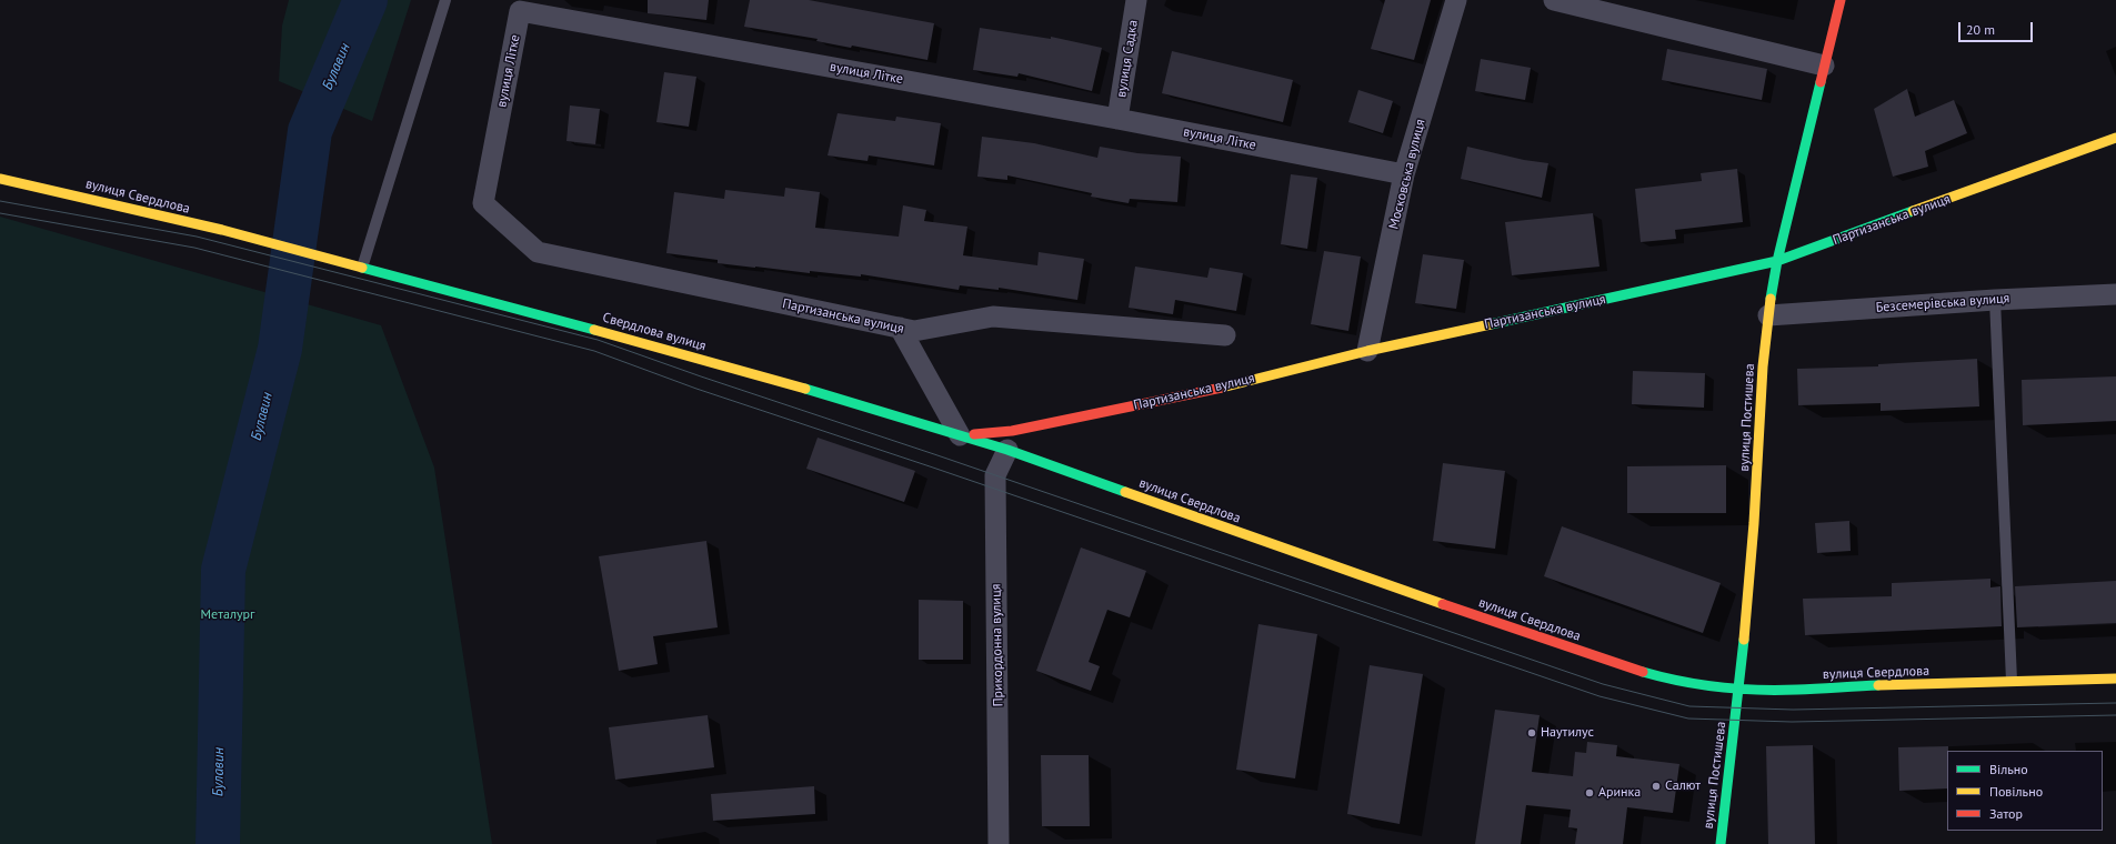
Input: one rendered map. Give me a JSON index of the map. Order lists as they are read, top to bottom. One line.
{"streets":{"street":["вулиця Садка","вулиця Літке","Московська вулиця","вулиця Свердлова","Партизанська вулиця","Безсемерівська вулиця","Свердлова вулиця","вулиця Постишева","Прикордонна вулиця"]},"crossings":[["вулиця Садка","вулиця Літке"],["вулиця Літке","Московська вулиця"],["вулиця Літке","Партизанська вулиця"],["Московська вулиця","Партизанська вулиця"],["вулиця Свердлова","Партизанська вулиця"],["вулиця Свердлова","Свердлова вулиця"],["вулиця Свердлова","вулиця Постишева"],["вулиця Свердлова","Прикордонна вулиця"],["Партизанська вулиця","Свердлова вулиця"],["Партизанська вулиця","вулиця Постишева"],["Безсемерівська вулиця","вулиця Постишева"]],"water":["Булавин"],"parks":["Металург"],"places":["Наутилус","Салют","Аринка"],"legend":["Вільно","Повільно","Затор"],"scale_bar":"20 m"}
